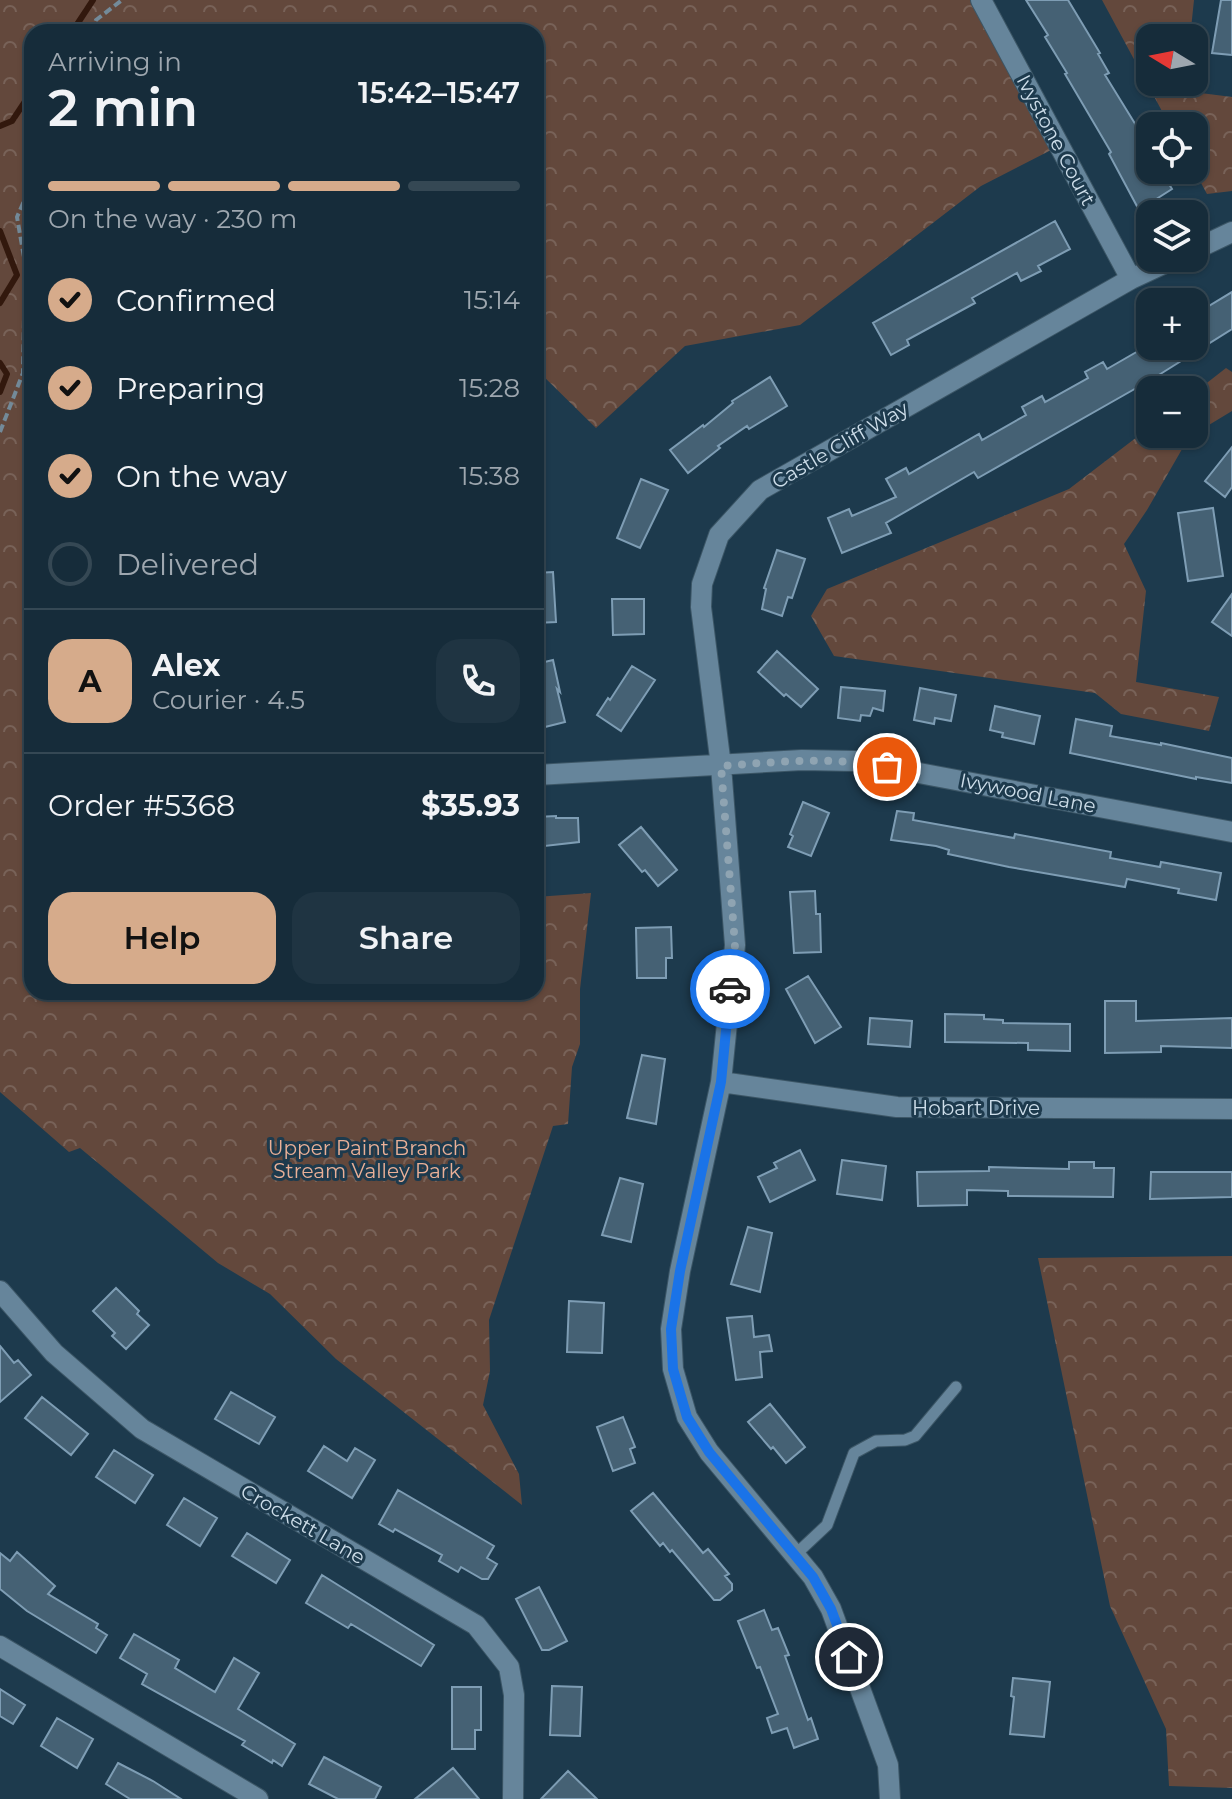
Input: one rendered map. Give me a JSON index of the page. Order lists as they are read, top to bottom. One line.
{"streets":{"street":["Ivystone Court","Castle Cliff Way","Ivywood Lane","Hobart Drive","Crockett Lane"]},"crossings":[["Ivystone Court","Castle Cliff Way"],["Castle Cliff Way","Ivywood Lane"],["Castle Cliff Way","Hobart Drive"]],"parks":["Upper Paint Branch Stream Valley Park"],"north":"left","page":{"map_buttons":["+","−"],"heading":["2 min","Arriving in","15:42–15:47"],"panel":["Alex","Courier · 4.5","Order #5368","$35.93"],"bar":"On the way · 230 m","list":[["Confirmed","15:14"],["Preparing","15:28"],["On the way","15:38"],"Delivered"],"round":"A","buttons":["Help","Share"]}}
